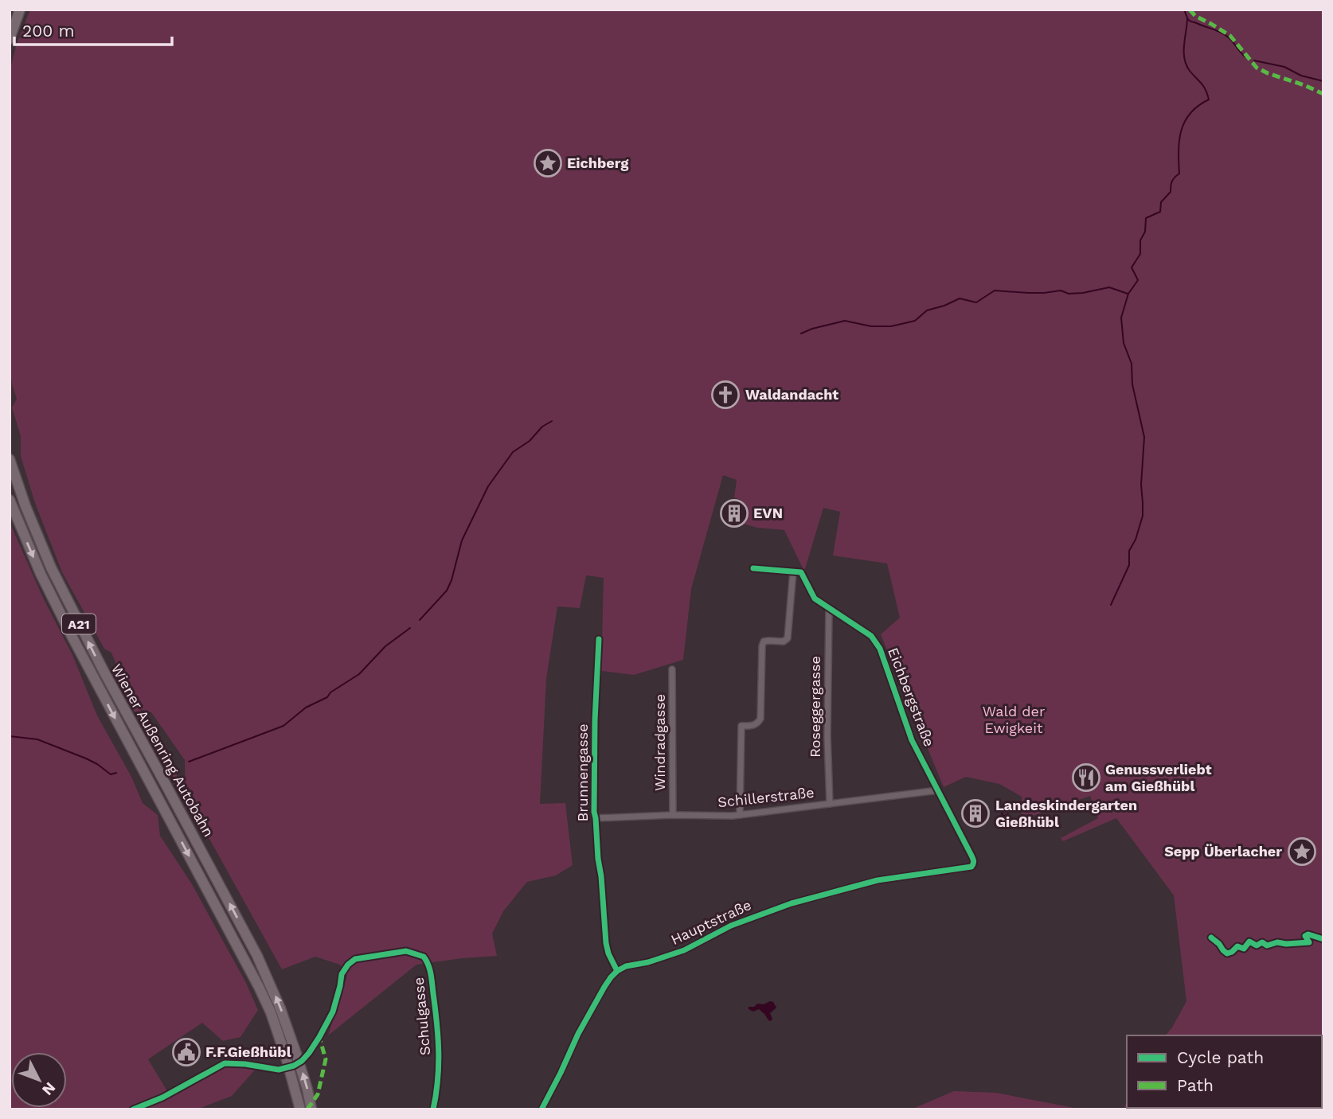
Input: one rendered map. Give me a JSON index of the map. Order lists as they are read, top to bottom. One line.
{"streets":{"highway":["A21","Wiener Außenring Autobahn"],"street":["Eichbergstraße","Roseggergasse","Windradgasse","Brunnengasse","Schillerstraße","Hauptstraße","Schulgasse"]},"crossings":[["Eichbergstraße","Roseggergasse"],["Eichbergstraße","Schillerstraße"],["Eichbergstraße","Hauptstraße"],["Roseggergasse","Schillerstraße"],["Windradgasse","Schillerstraße"],["Brunnengasse","Schillerstraße"],["Brunnengasse","Hauptstraße"]],"parks":["Wald der Ewigkeit"],"places":{"place":["Eichberg","Sepp Überlacher"],"church":["Waldandacht"],"building":["EVN","Landeskindergarten Gießhübl"],"restaurant":["Genussverliebt am Gießhübl"],"public building":["F.F.Gießhübl"]},"legend":["Cycle path","Path"],"scale_bar":"200 m","north":"bottom right"}
